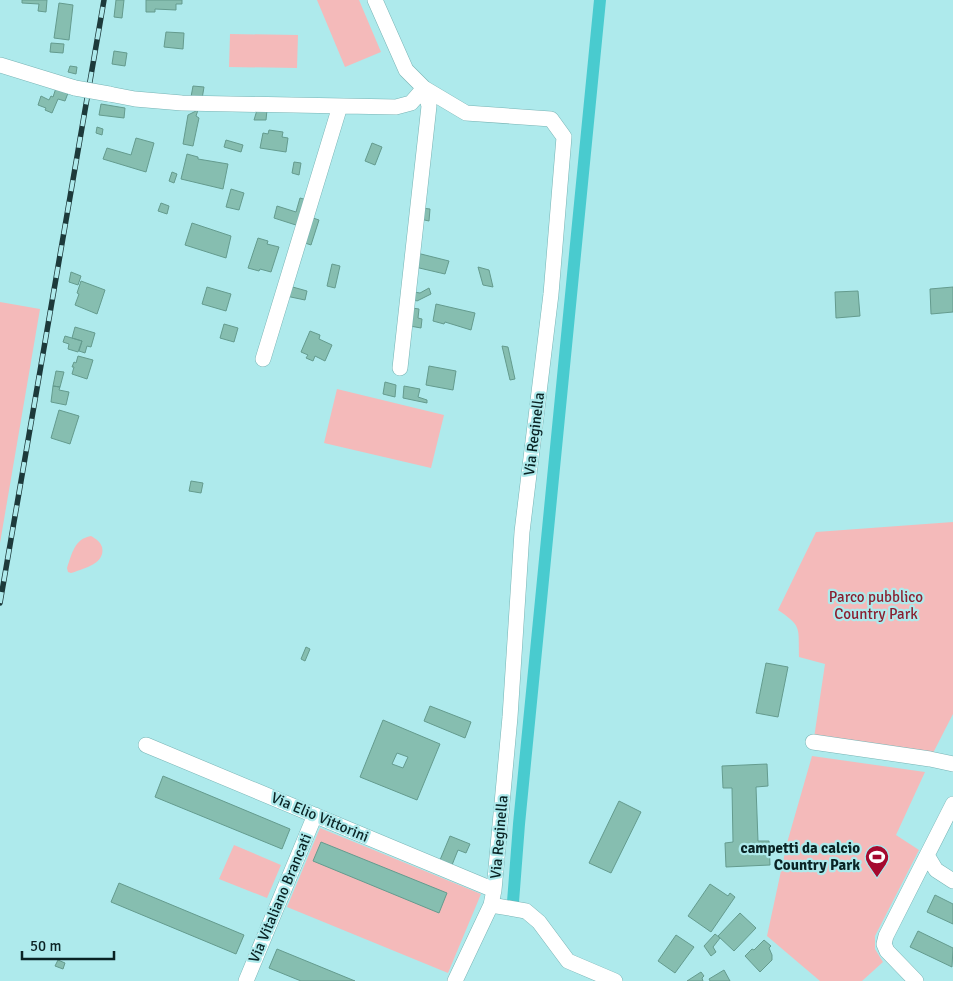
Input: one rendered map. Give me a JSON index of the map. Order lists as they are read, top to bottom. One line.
{"streets":{"street":["Via Reginella","Via Elio Vittorini","Via Vitaliano Brancati"]},"crossings":[["Via Reginella","Via Elio Vittorini"],["Via Elio Vittorini","Via Vitaliano Brancati"]],"parks":["Parco pubblico Country Park"],"places":{"sports":["campetti da calcio Country Park"]},"scale_bar":"50 m"}
